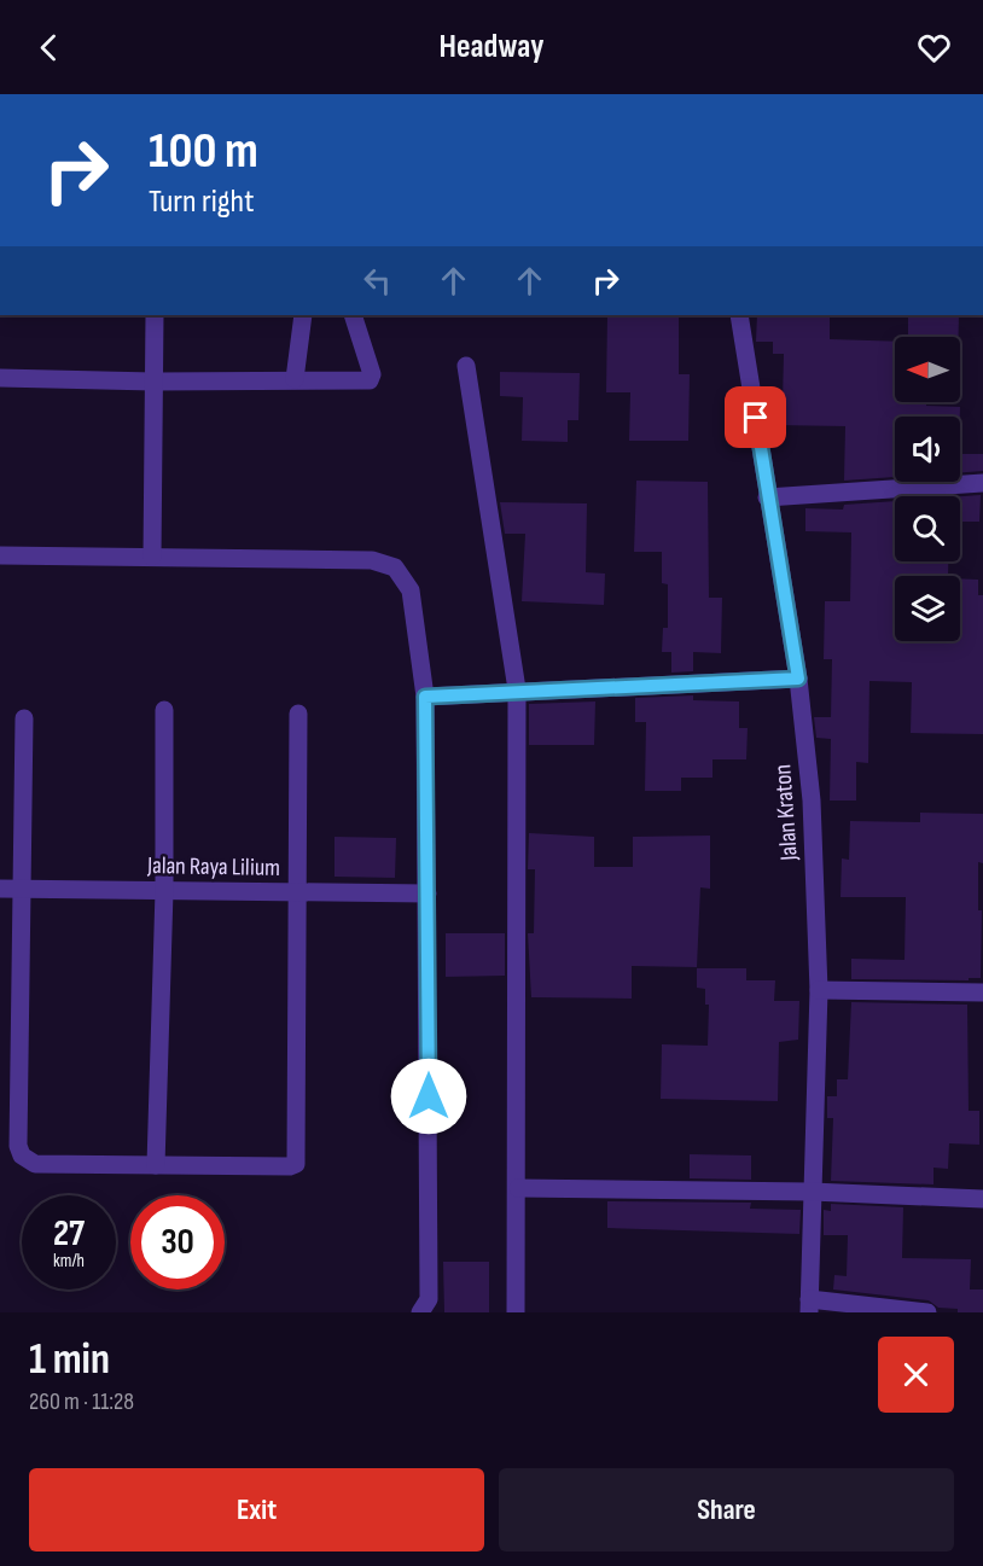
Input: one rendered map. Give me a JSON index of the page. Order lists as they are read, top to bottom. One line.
{"streets":{"street":["Jalan Kraton","Jalan Raya Lilium"]},"north":"left","page":{"header":"Headway","turn":["100 m","Turn right"],"speed":"27 km/h","limit":"30","heading":["1 min","260 m · 11:28"],"buttons":["Exit","Share"]}}
